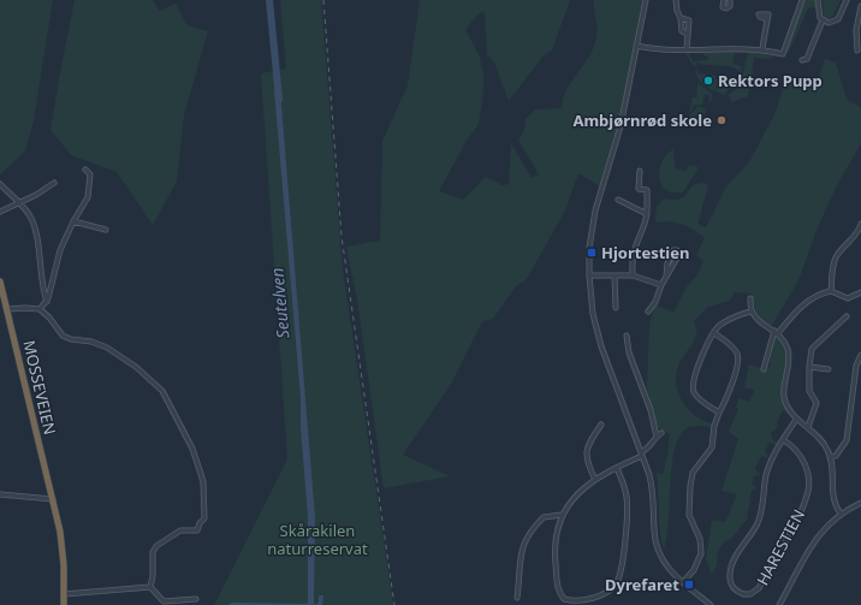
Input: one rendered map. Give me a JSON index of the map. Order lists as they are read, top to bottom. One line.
{"streets":{"highway":["MOSSEVEIEN"],"street":["HARESTIEN"]},"water":["Seutelven"],"parks":["Skårakilen naturreservat"],"places":{"other":["Rektors Pupp","Ambjørnrød skole"],"transit":["Hjortestien","Dyrefaret"]}}
